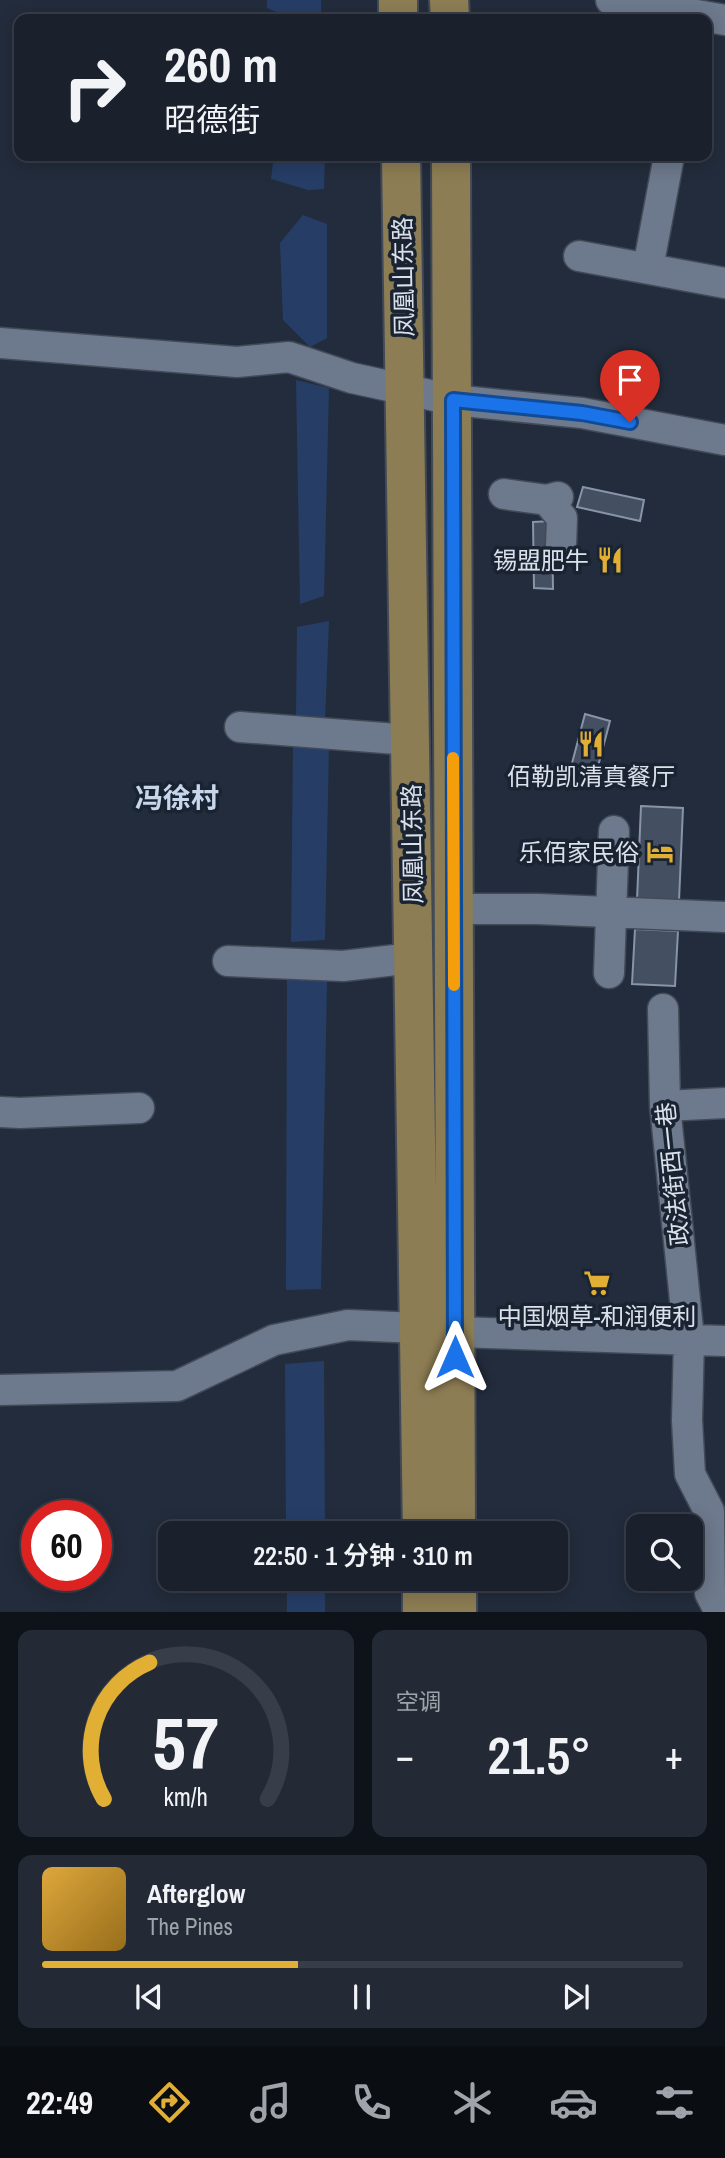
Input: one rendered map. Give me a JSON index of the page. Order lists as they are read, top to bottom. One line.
{"streets":{"main road":["凤凰山东路"],"street":["政法街西一巷"]},"districts":["冯徐村"],"places":{"restaurant":["锡盟肥牛","佰勒凯清真餐厅"],"hotel":["乐佰家民俗"],"supermarket":["中国烟草-和润便利"]},"page":{"turn":["260 m","昭德街"],"limit":"60","trip":"22:50 · 1 分钟 · 310 m","tile":"空调","heat":["−","21.5°","+"],"song":["Afterglow","The Pines"],"tabs":"22:49","gauge":["57","km/h"]}}
